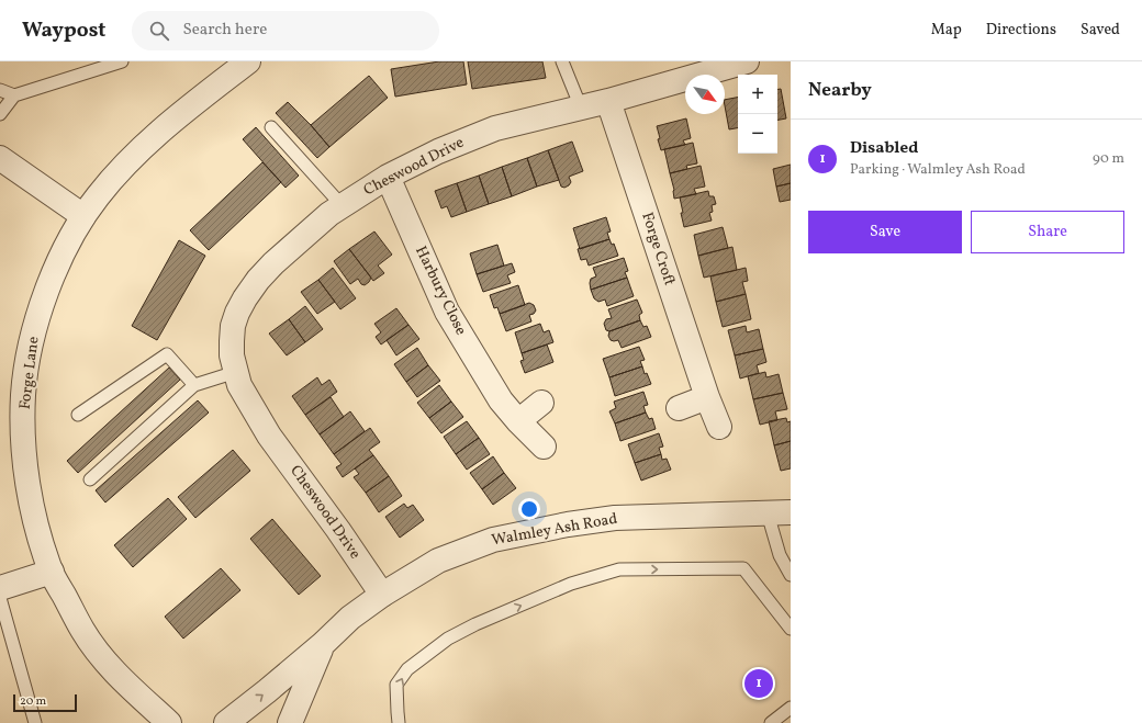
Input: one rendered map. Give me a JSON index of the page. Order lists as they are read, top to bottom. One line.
{"streets":{"street":["Cheswood Drive","Forge Croft","Harbury Close","Forge Lane","Walmley Ash Road"]},"crossings":[["Cheswood Drive","Forge Croft"],["Cheswood Drive","Harbury Close"],["Cheswood Drive","Walmley Ash Road"]],"scale_bar":"20 m","north":"bottom right","page":{"header":"Waypost","search":"Search here","nav":["Map","Directions","Saved"],"heading":"Nearby","map_buttons":["+","−"],"list":[{"mark":"1","name":"Disabled","note":"Parking · Walmley Ash Road","value":"90 m"}],"buttons":["Save","Share"],"pins":"1","scale":"20 m"}}
